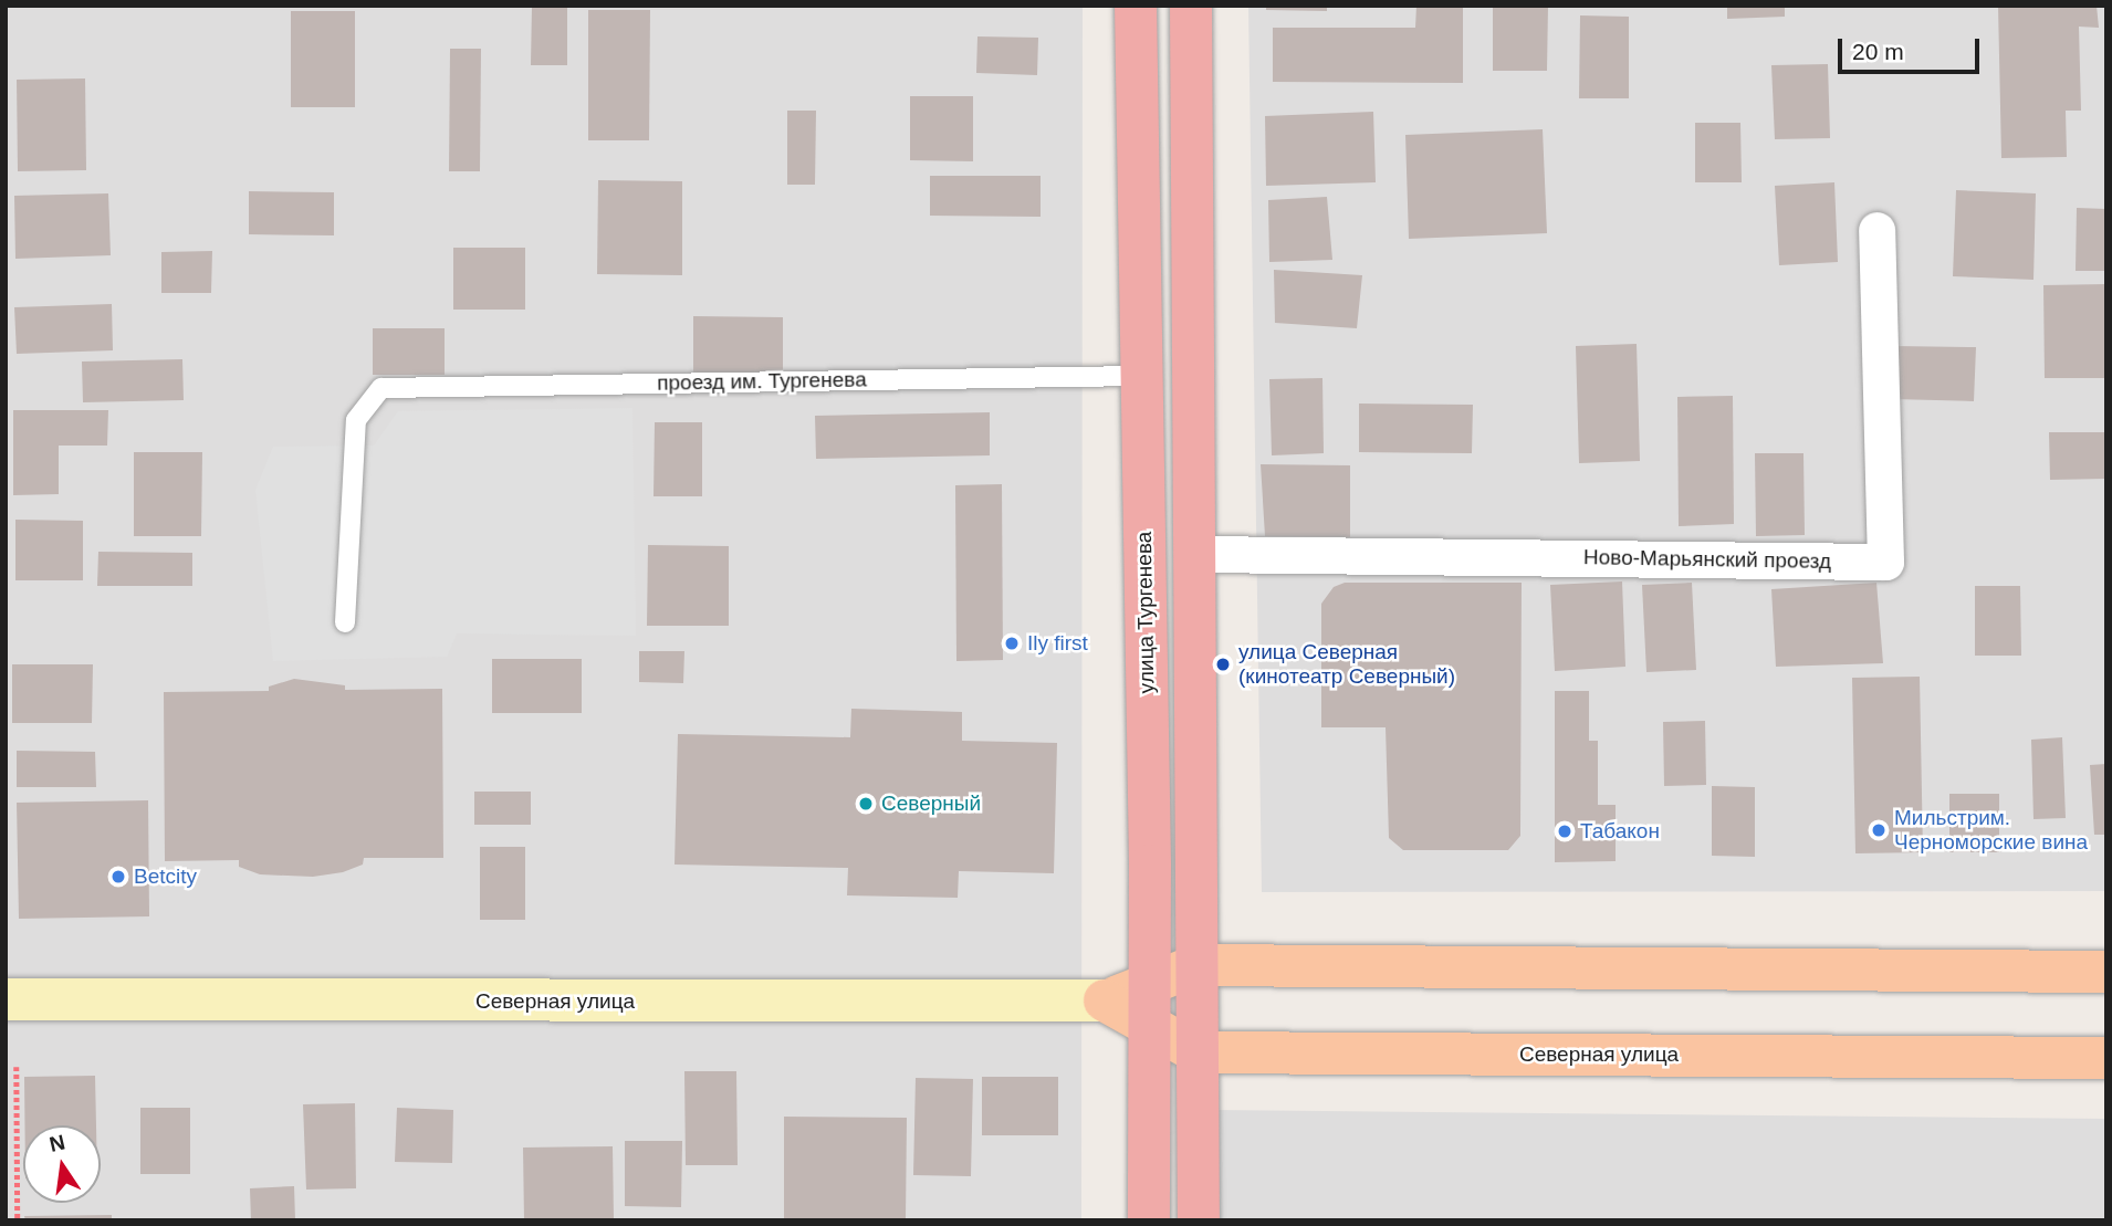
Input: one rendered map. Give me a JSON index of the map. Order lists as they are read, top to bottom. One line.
{"streets":{"highway":["улица Тургенева"],"main road":["Северная улица"],"street":["Ново-Марьянский проезд"],"lane":["проезд им. Тургенева"]},"crossings":[["проезд им. Тургенева","улица Тургенева"],["улица Тургенева","Северная улица"]],"places":["Ily first","улица Северная (кинотеатр Северный)","Северный","Мильстрим. Черноморские вина","Табакон","Betcity"],"scale_bar":"20 m","north":"top"}
